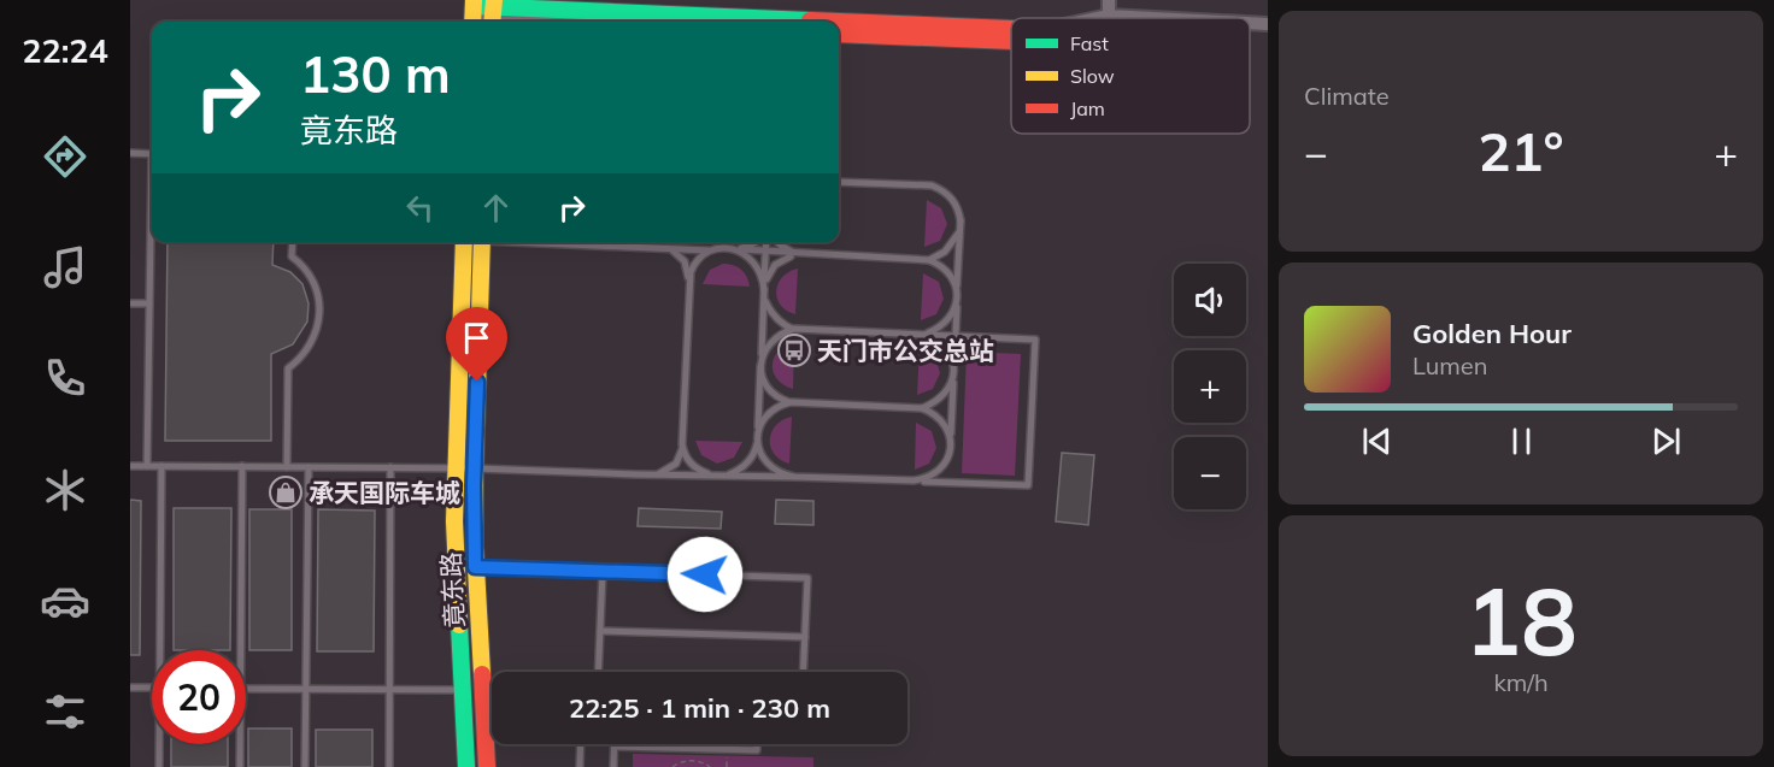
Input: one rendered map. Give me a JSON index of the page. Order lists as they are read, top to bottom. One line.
{"streets":{"main road":["竟东路"]},"places":{"bus stop":["天门市公交总站"],"shop":["承天国际车城"]},"legend":["Fast","Slow","Jam"],"page":{"tabs":"22:24","tile":["Climate",["18","km/h"]],"turn":["130 m","竟东路"],"heat":["−","21°","+"],"map_buttons":["+","−"],"song":["Golden Hour","Lumen"],"limit":"20","trip":"22:25 · 1 min · 230 m"}}
